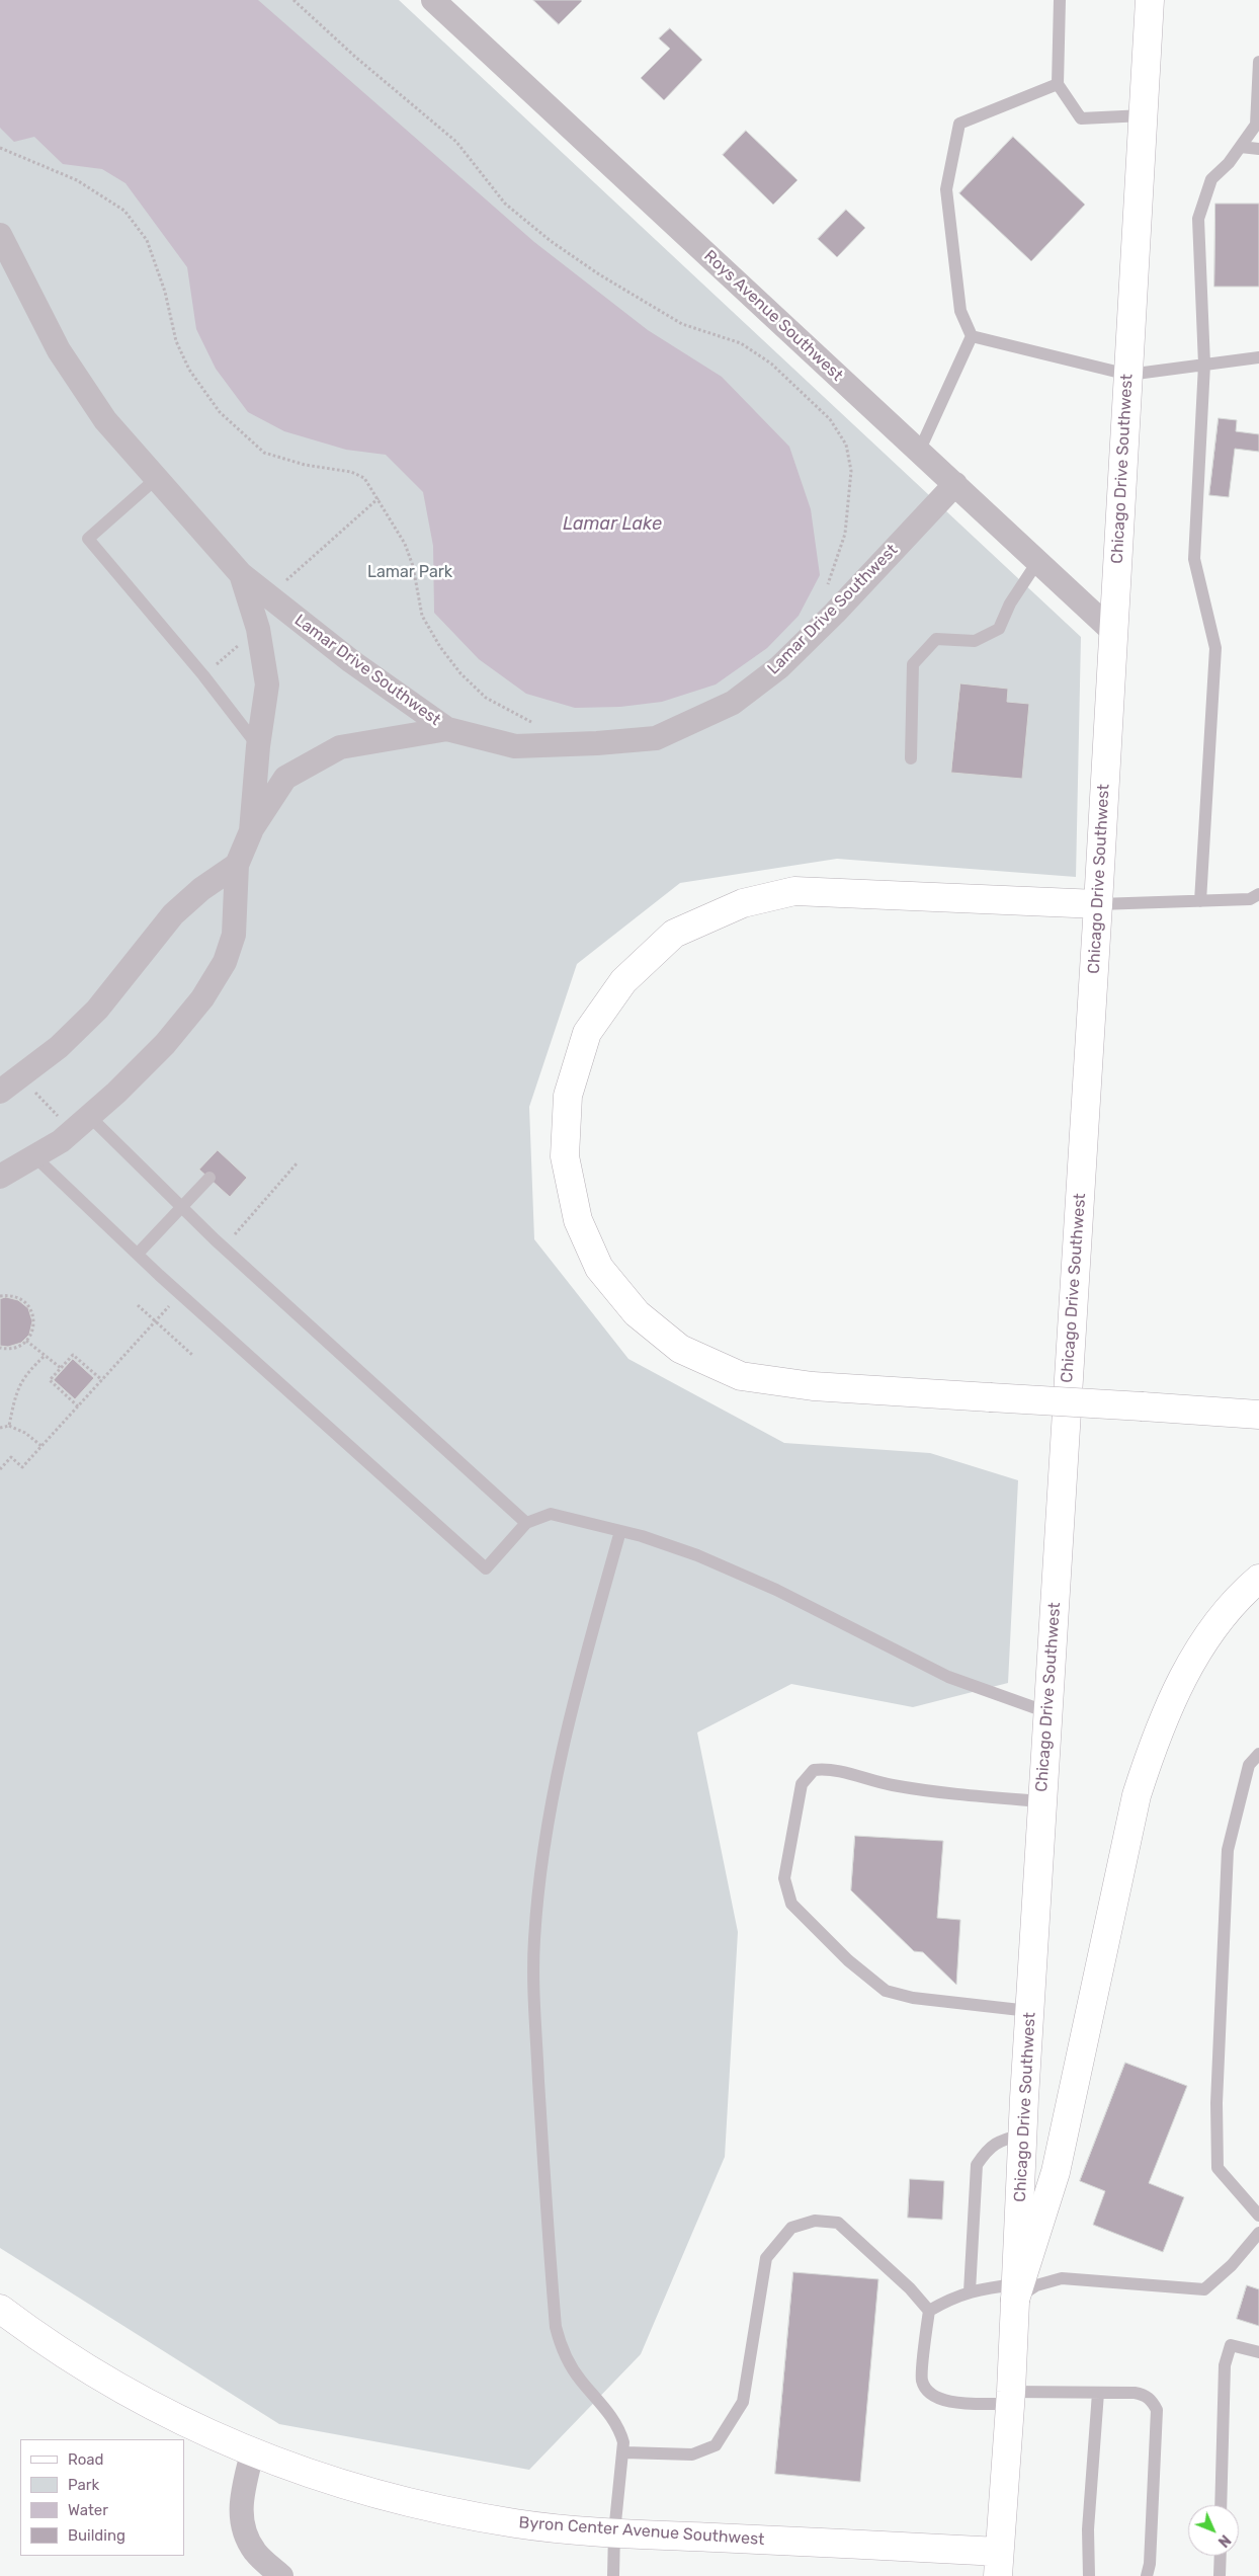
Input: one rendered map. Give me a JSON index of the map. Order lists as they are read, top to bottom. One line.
{"streets":{"main road":["Chicago Drive Southwest","Byron Center Avenue Southwest"],"street":["Roys Avenue Southwest","Lamar Drive Southwest"]},"crossings":[["Roys Avenue Southwest","Chicago Drive Southwest"],["Roys Avenue Southwest","Lamar Drive Southwest"],["Chicago Drive Southwest","Byron Center Avenue Southwest"]],"water":["Lamar Lake"],"parks":["Lamar Park"],"legend":["Road","Park","Water","Building"],"north":"bottom right"}
